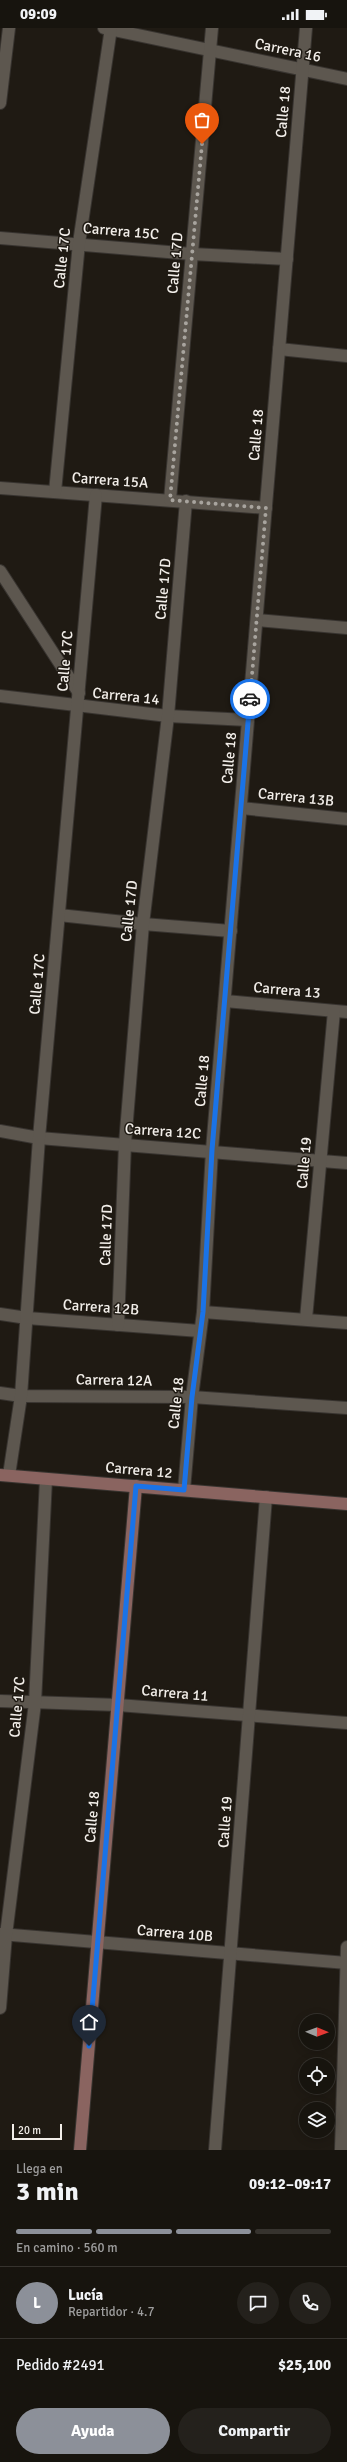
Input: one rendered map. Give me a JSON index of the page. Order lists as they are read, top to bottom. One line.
{"streets":{"street":["Carrera 16","Calle 18","Carrera 15C","Calle 17C","Calle 17D","Carrera 15A","Carrera 14","Carrera 13B","Carrera 13","Carrera 12C","Calle 19","Carrera 12B","Carrera 12A","Carrera 12","Carrera 11","Carrera 10B"]},"crossings":[["Carrera 16","Calle 18"],["Carrera 16","Calle 17C"],["Carrera 16","Calle 17D"],["Calle 18","Carrera 15C"],["Calle 18","Carrera 15A"],["Calle 18","Carrera 14"],["Calle 18","Carrera 13B"],["Calle 18","Carrera 13"],["Calle 18","Carrera 12C"],["Calle 18","Carrera 12B"],["Calle 18","Carrera 12A"],["Calle 18","Carrera 12"],["Calle 18","Carrera 11"],["Calle 18","Carrera 10B"],["Carrera 15C","Calle 17C"],["Carrera 15C","Calle 17D"],["Calle 17C","Carrera 15A"],["Calle 17C","Carrera 14"],["Calle 17C","Carrera 12C"],["Calle 17C","Carrera 12B"],["Calle 17C","Carrera 12A"],["Calle 17C","Carrera 12"],["Calle 17C","Carrera 11"],["Calle 17C","Carrera 10B"],["Calle 17D","Carrera 15A"],["Calle 17D","Carrera 14"],["Calle 17D","Carrera 12C"],["Calle 17D","Carrera 12B"],["Carrera 13","Calle 19"],["Carrera 12C","Calle 19"],["Calle 19","Carrera 12"],["Calle 19","Carrera 11"],["Calle 19","Carrera 10B"]],"scale_bar":"20 m","north":"right","page":{"status":"09:09","scale":"20 m","heading":["3 min","Llega en","09:12–09:17"],"panel":["Lucía","Repartidor · 4.7","Pedido #2491","$25,100"],"bar":"En camino · 560 m","round":"L","buttons":["Ayuda","Compartir"]}}
